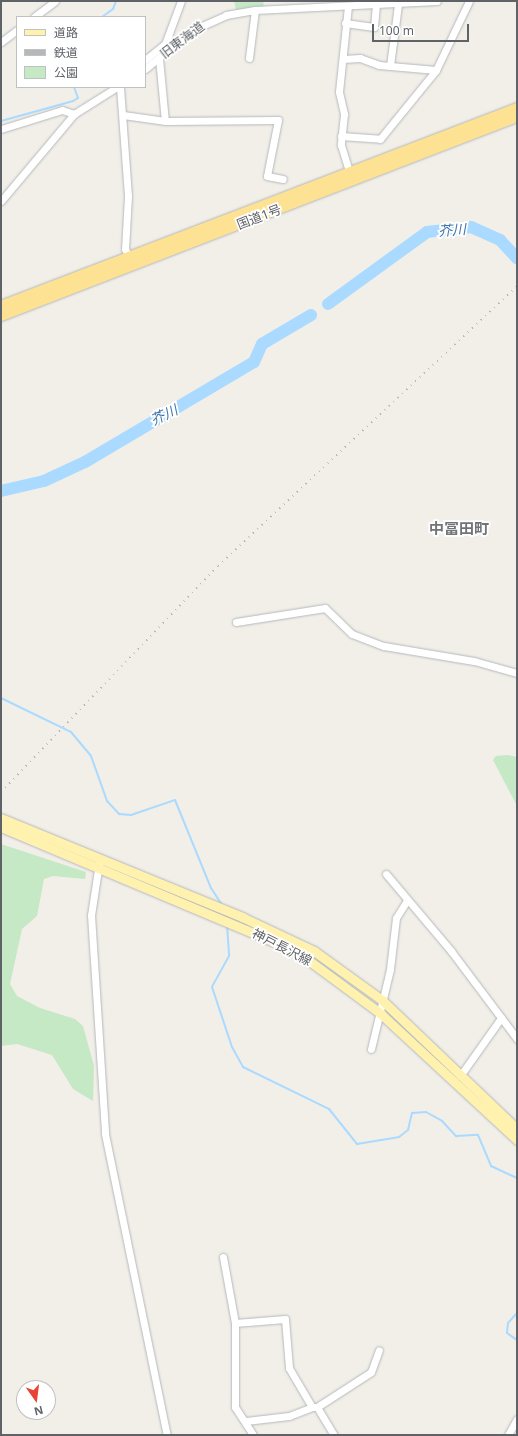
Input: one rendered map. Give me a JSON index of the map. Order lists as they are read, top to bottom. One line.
{"streets":{"highway":["国道1号"],"main road":["神戸長沢線"],"street":["旧東海道"]},"districts":["中冨田町"],"water":["芥川"],"legend":["道路","鉄道","公園"],"scale_bar":"100 m","north":"bottom"}
